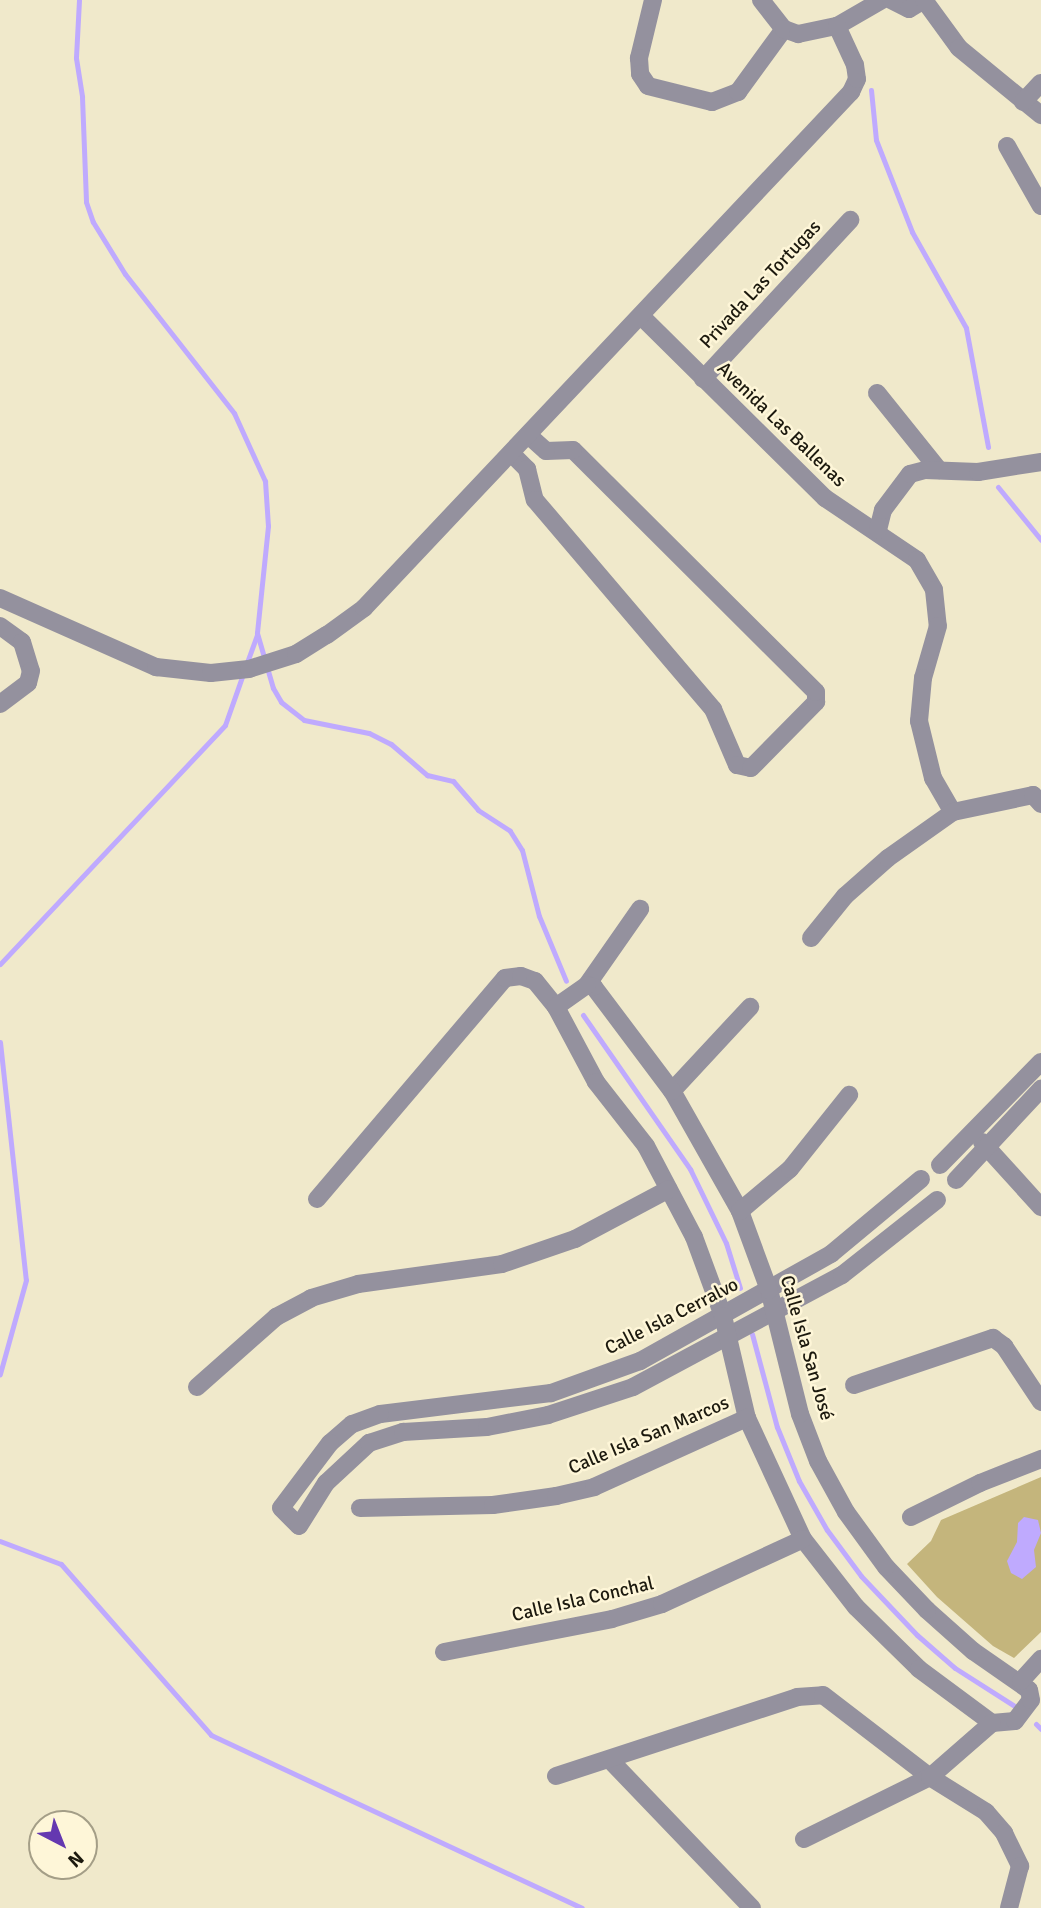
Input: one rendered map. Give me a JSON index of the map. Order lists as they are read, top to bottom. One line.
{"streets":{"street":["Privada Las Tortugas","Avenida Las Ballenas","Calle Isla Cerralvo","Calle Isla San José","Calle Isla San Marcos","Calle Isla Conchal"]},"crossings":[["Privada Las Tortugas","Avenida Las Ballenas"],["Calle Isla Cerralvo","Calle Isla San José"]],"north":"bottom right"}
